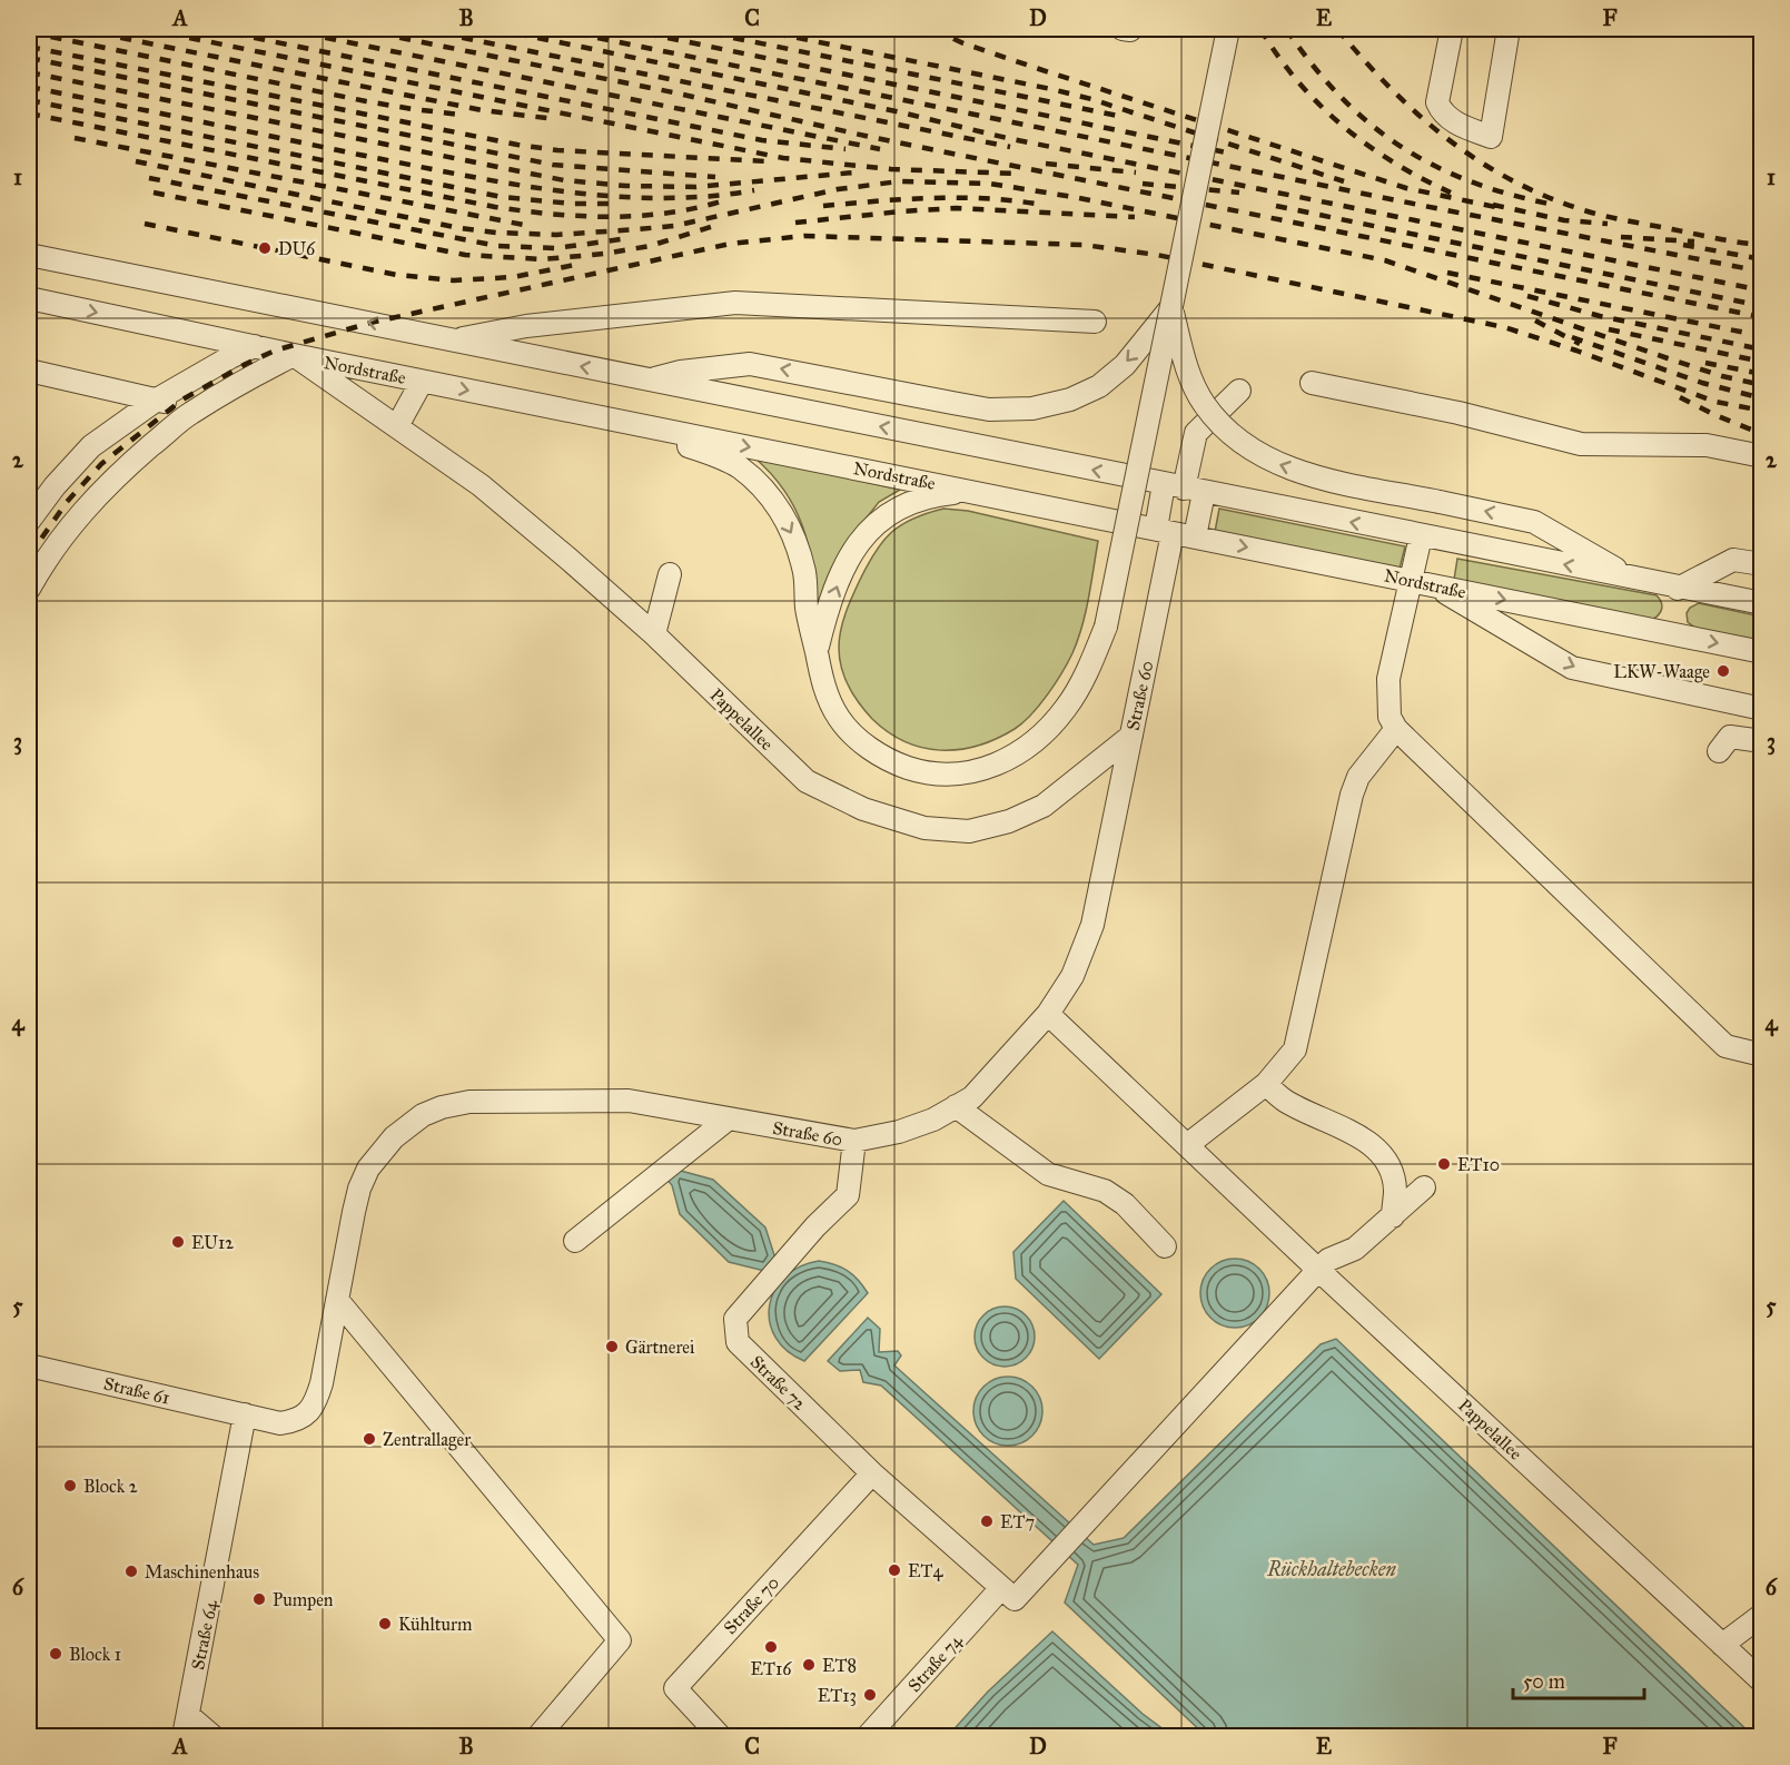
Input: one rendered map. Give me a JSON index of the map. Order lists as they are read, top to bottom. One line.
{"streets":{"street":["Nordstraße","Straße 60","Pappelallee","Straße 72","Straße 61","Straße 70","Straße 64","Straße 74"]},"crossings":[["Nordstraße","Straße 60"],["Nordstraße","Pappelallee"],["Straße 60","Pappelallee"],["Straße 60","Straße 72"],["Straße 60","Straße 61"],["Straße 60","Straße 64"],["Straße 72","Straße 70"],["Straße 72","Straße 74"],["Straße 61","Straße 64"]],"water":["Rückhaltebecken"],"places":["DU6","LKW-Waage","ET10","EU12","Gärtnerei","Zentrallager","Block 2","ET7","ET4","Maschinenhaus","Pumpen","Kühlturm","ET16","Block 1","ET8","ET13"],"scale_bar":"50 m","grid":{"columns":["A","B","C","D","E","F"],"rows":["1","2","3","4","5","6"]}}
